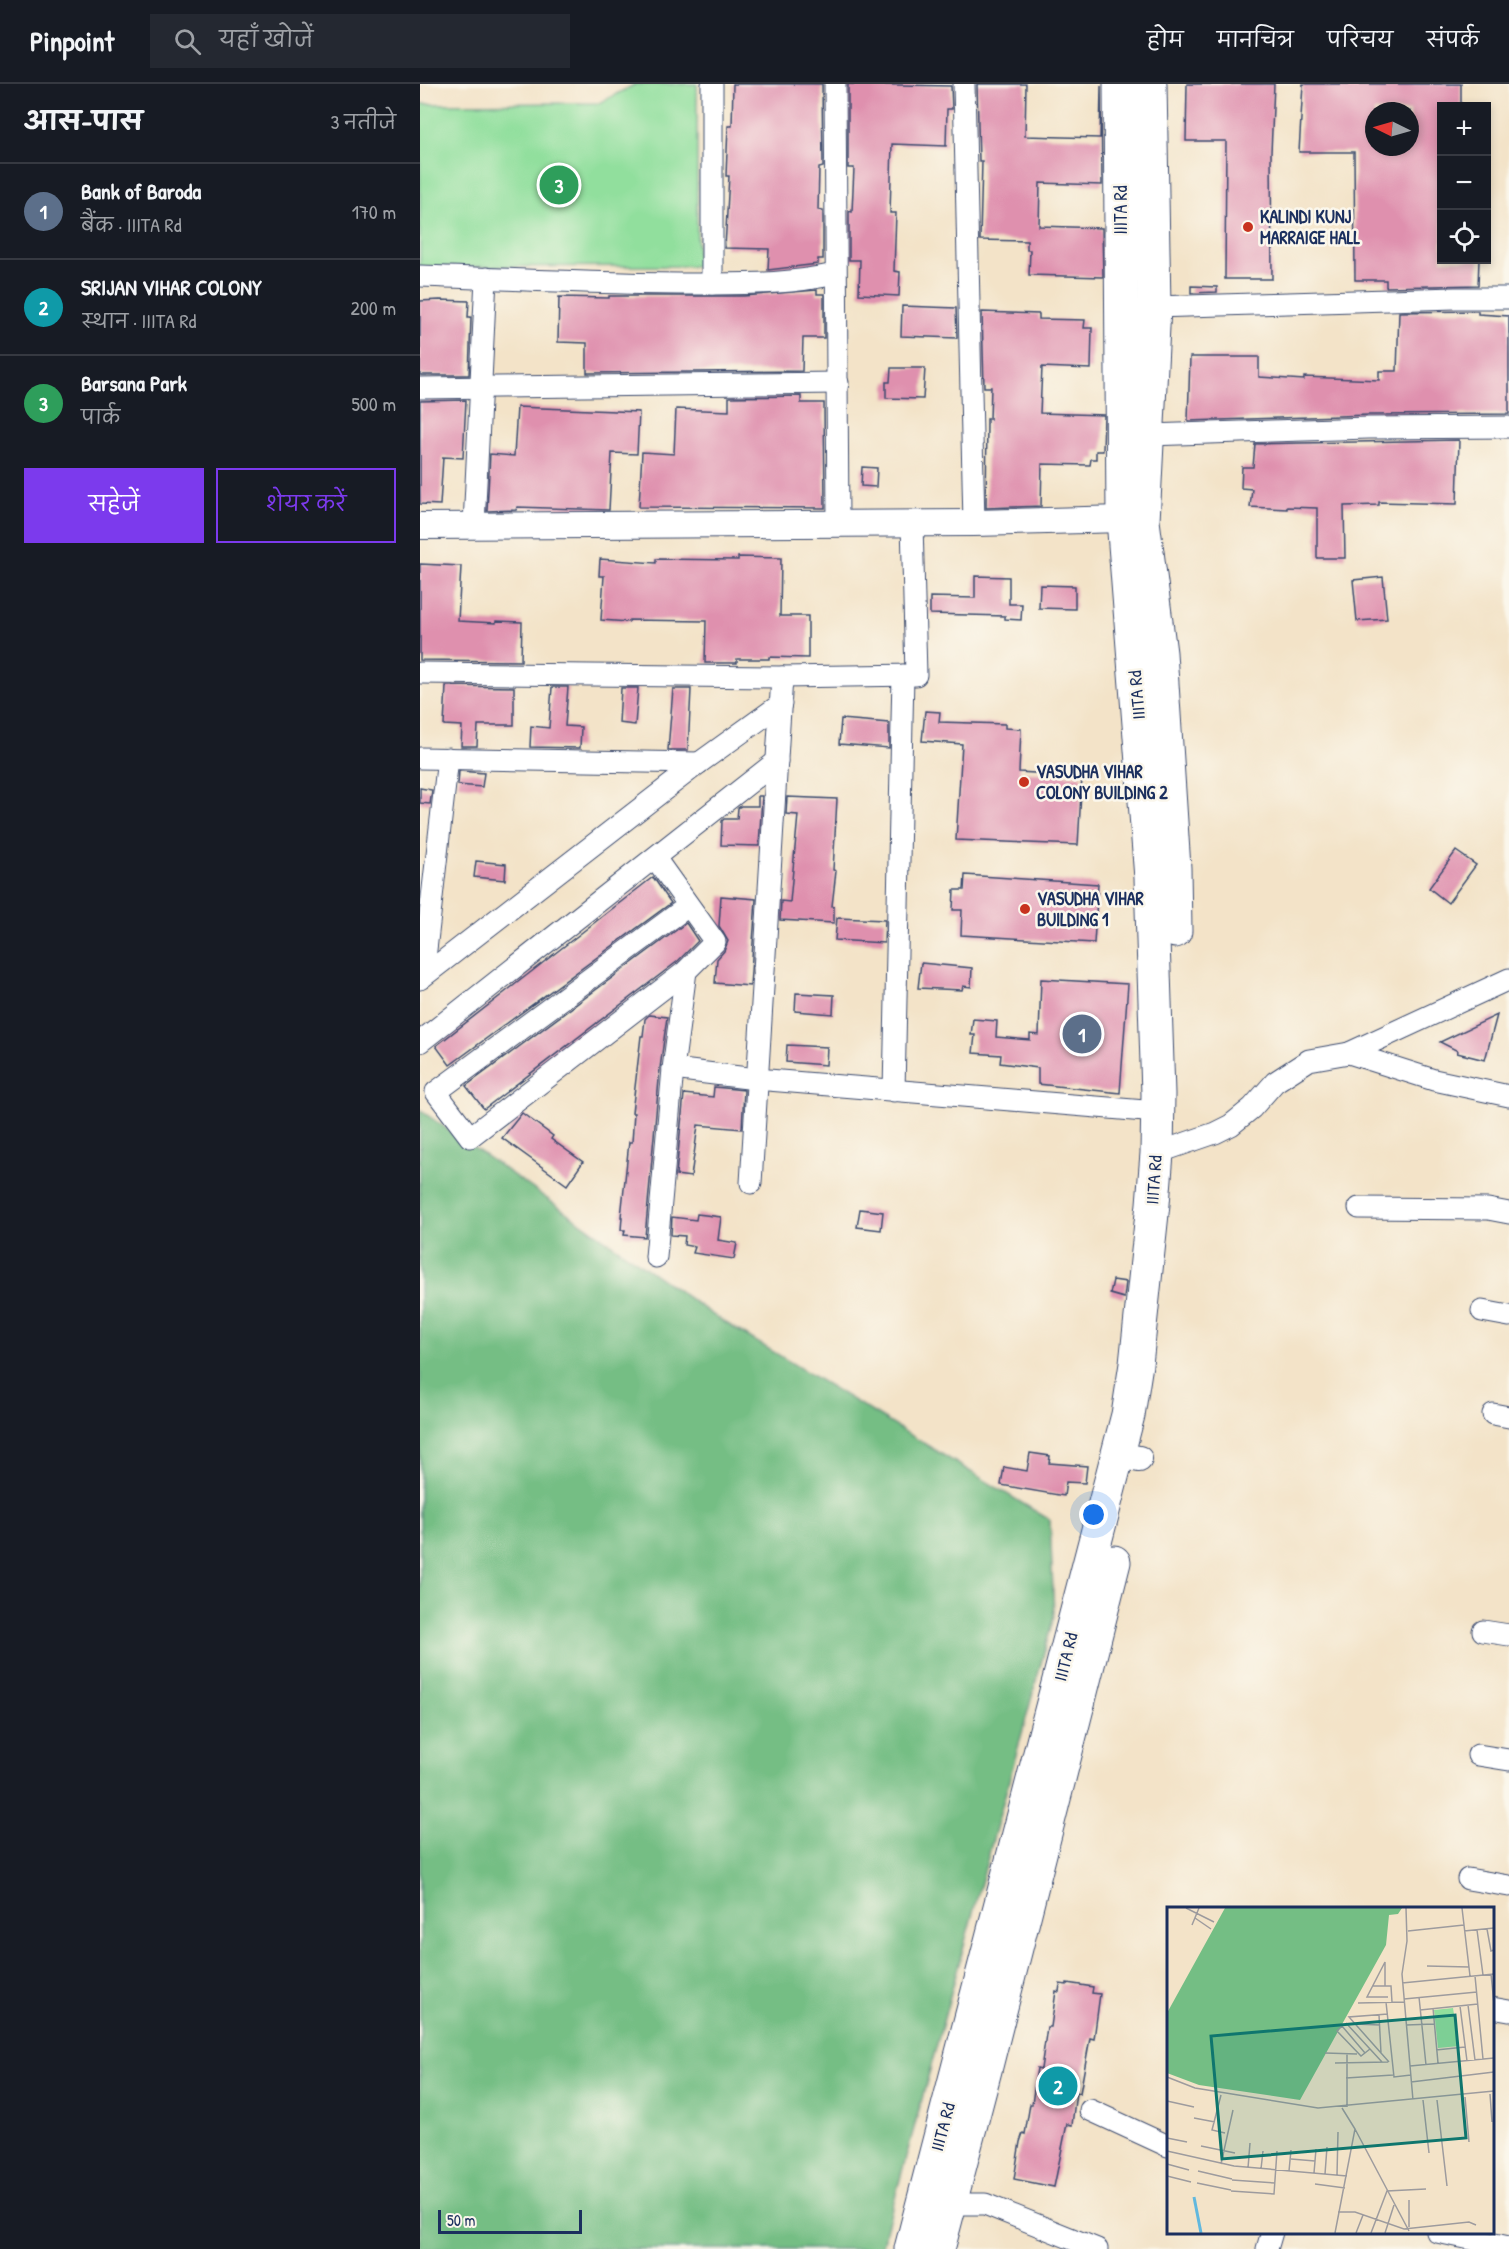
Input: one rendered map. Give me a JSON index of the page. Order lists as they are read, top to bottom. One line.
{"streets":{"main road":["IIITA Rd"]},"places":["KALINDI KUNJ MARRAIGE HALL","VASUDHA VIHAR COLONY BUILDING 2","VASUDHA VIHAR BUILDING 1"],"scale_bar":"50 m","north":"left","page":{"header":"Pinpoint","search":"यहाँ खोजें","nav":["होम","मानचित्र","परिचय","संपर्क"],"heading":["आस-पास","3 नतीजे"],"map_buttons":["+","−"],"list":[{"mark":"1","name":"Bank of Baroda","note":"बैंक · IIITA Rd","value":"170 m"},{"mark":"2","name":"SRIJAN VIHAR COLONY","note":"स्थान · IIITA Rd","value":"200 m"},{"mark":"3","name":"Barsana Park","note":"पार्क","value":"500 m"}],"pins":["3","1","2"],"buttons":["सहेजें","शेयर करें"],"scale":"50 m"}}
